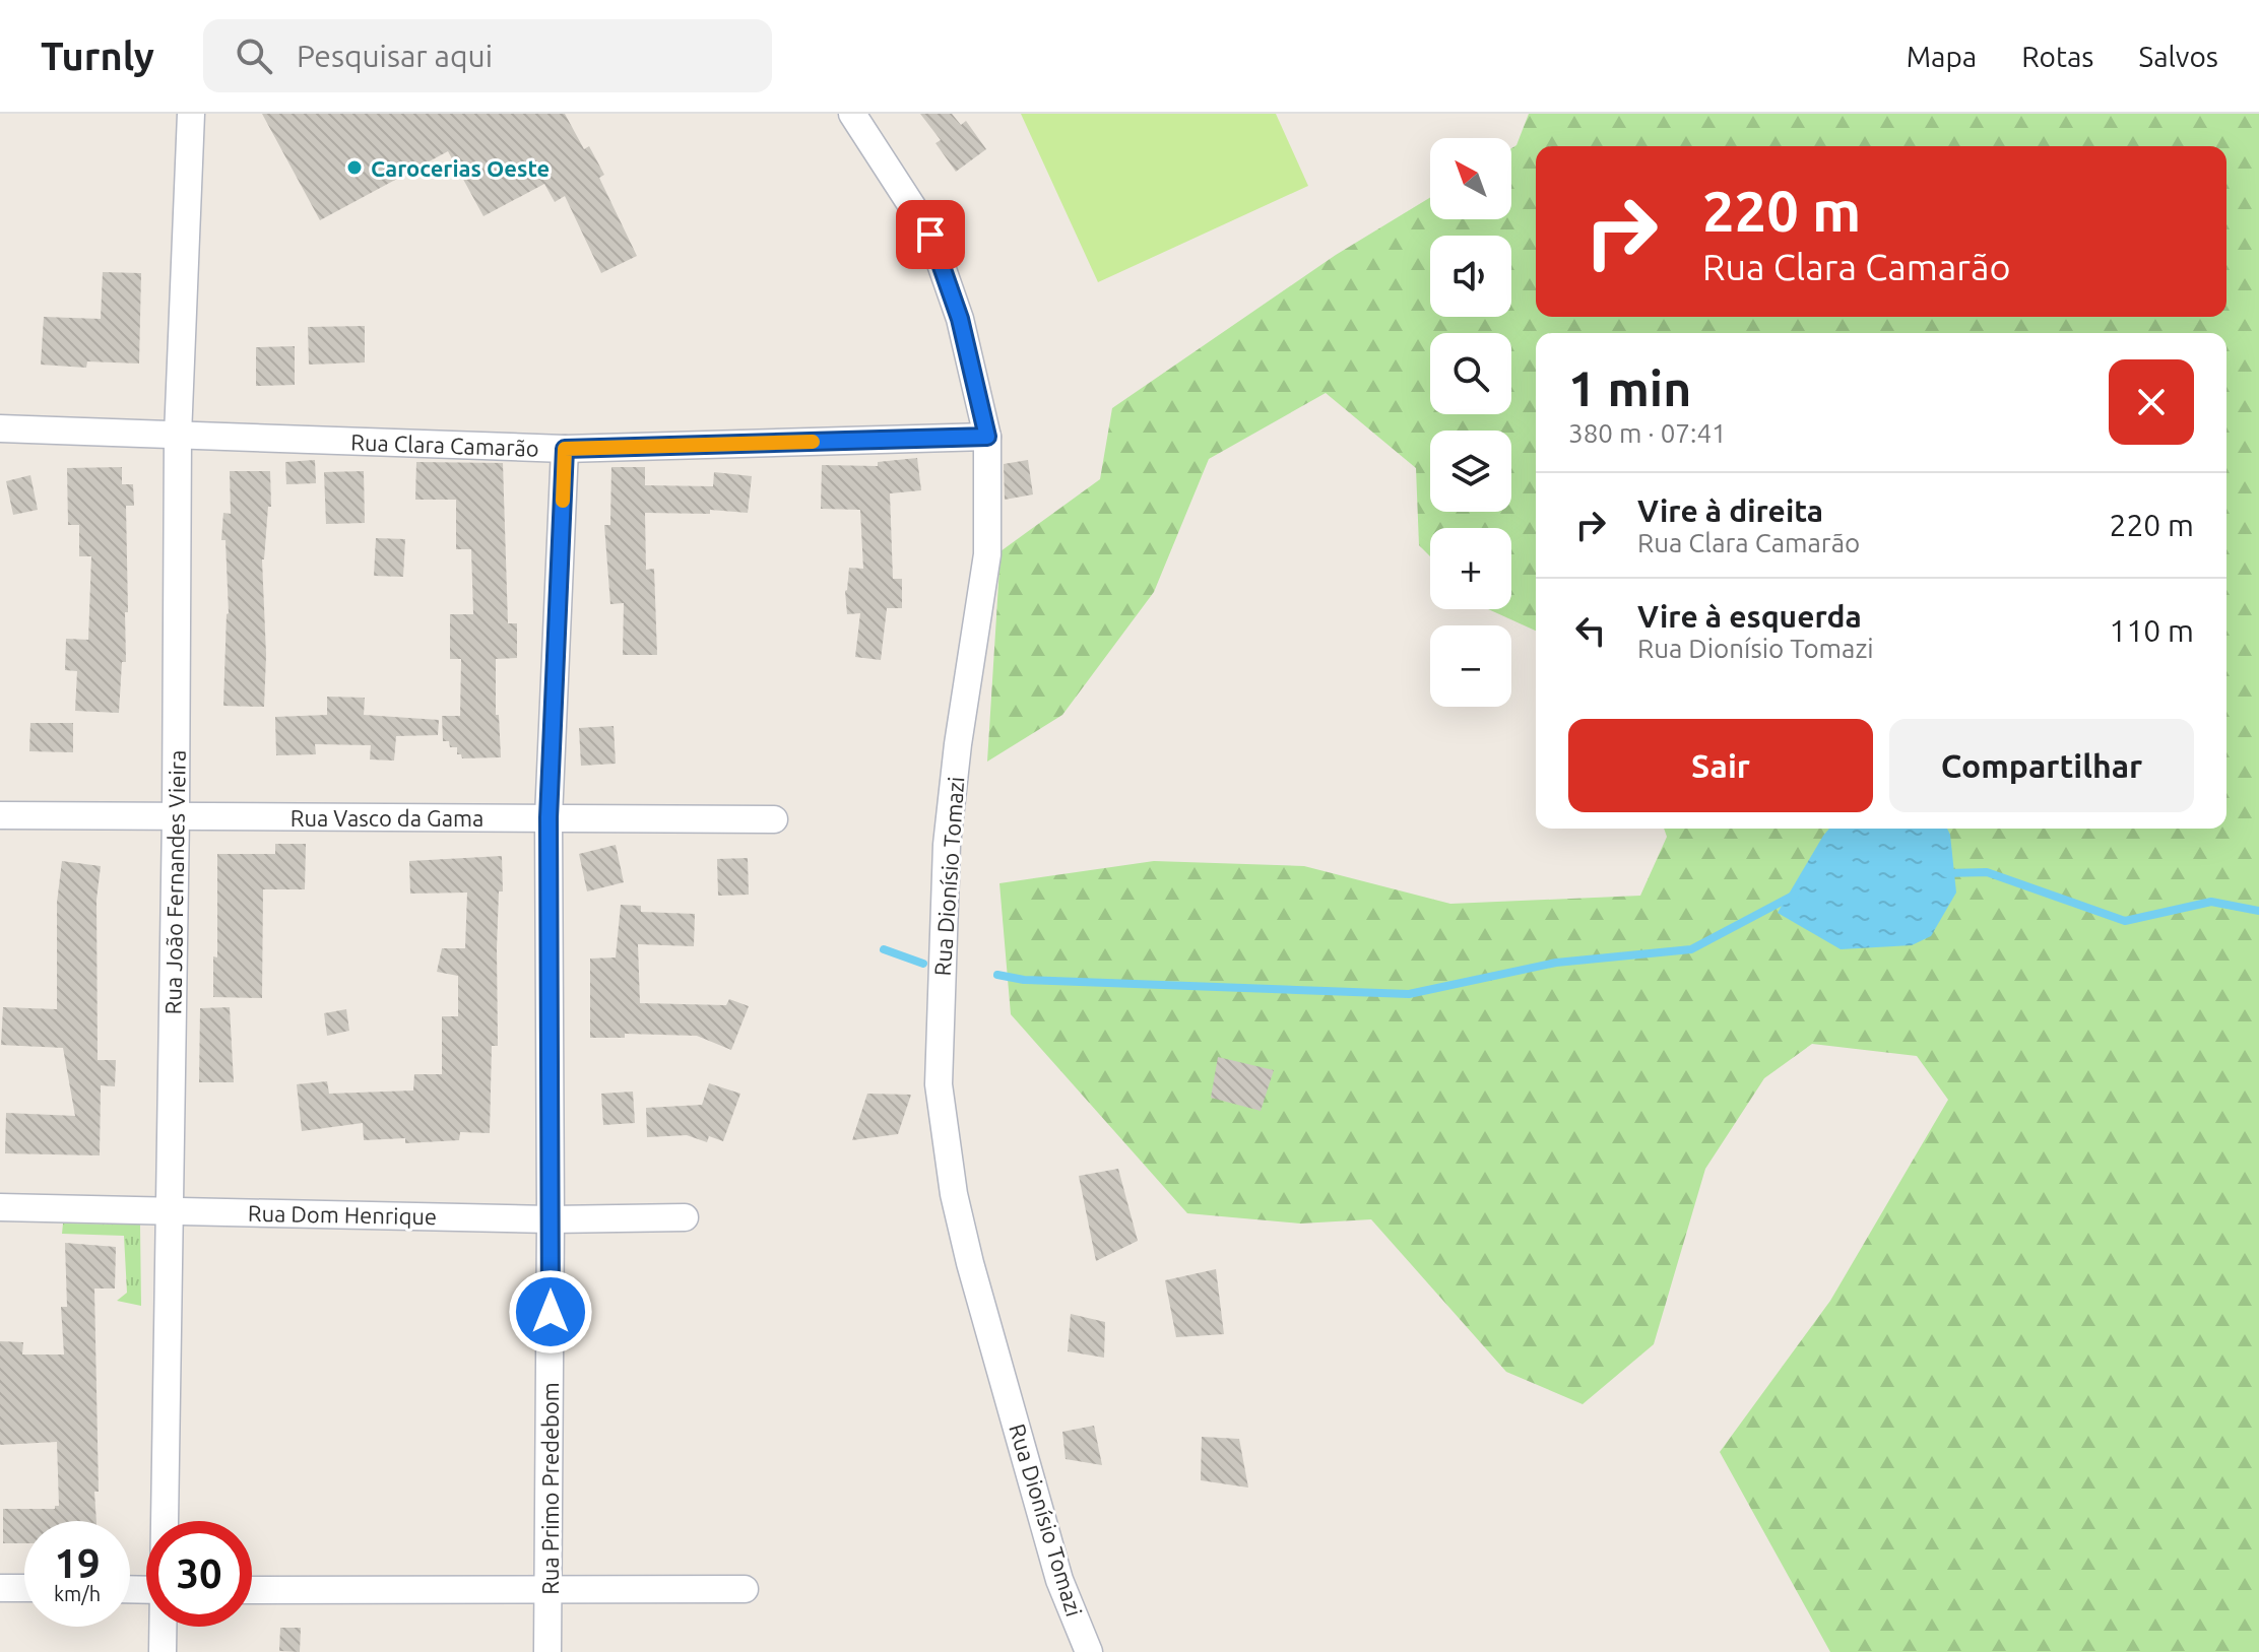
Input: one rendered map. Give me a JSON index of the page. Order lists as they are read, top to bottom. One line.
{"streets":{"street":["Rua Clara Camarão","Rua Vasco da Gama","Rua Dionísio Tomazi","Rua João Fernandes Vieira","Rua Dom Henrique","Rua Primo Predebom"]},"crossings":[["Rua Clara Camarão","Rua Dionísio Tomazi"],["Rua Clara Camarão","Rua João Fernandes Vieira"],["Rua Clara Camarão","Rua Primo Predebom"],["Rua Vasco da Gama","Rua João Fernandes Vieira"],["Rua Vasco da Gama","Rua Primo Predebom"],["Rua João Fernandes Vieira","Rua Dom Henrique"],["Rua Dom Henrique","Rua Primo Predebom"]],"places":["Carocerias Oeste"],"north":"top left","page":{"header":"Turnly","search":"Pesquisar aqui","nav":["Mapa","Rotas","Salvos"],"map_buttons":["+","−"],"turn":["220 m","Rua Clara Camarão"],"heading":["1 min","380 m · 07:41"],"list":[{"name":"Vire à direita","note":"Rua Clara Camarão","value":"220 m"},{"name":"Vire à esquerda","note":"Rua Dionísio Tomazi","value":"110 m"}],"buttons":["Sair","Compartilhar"],"speed":"19 km/h","limit":"30"}}
